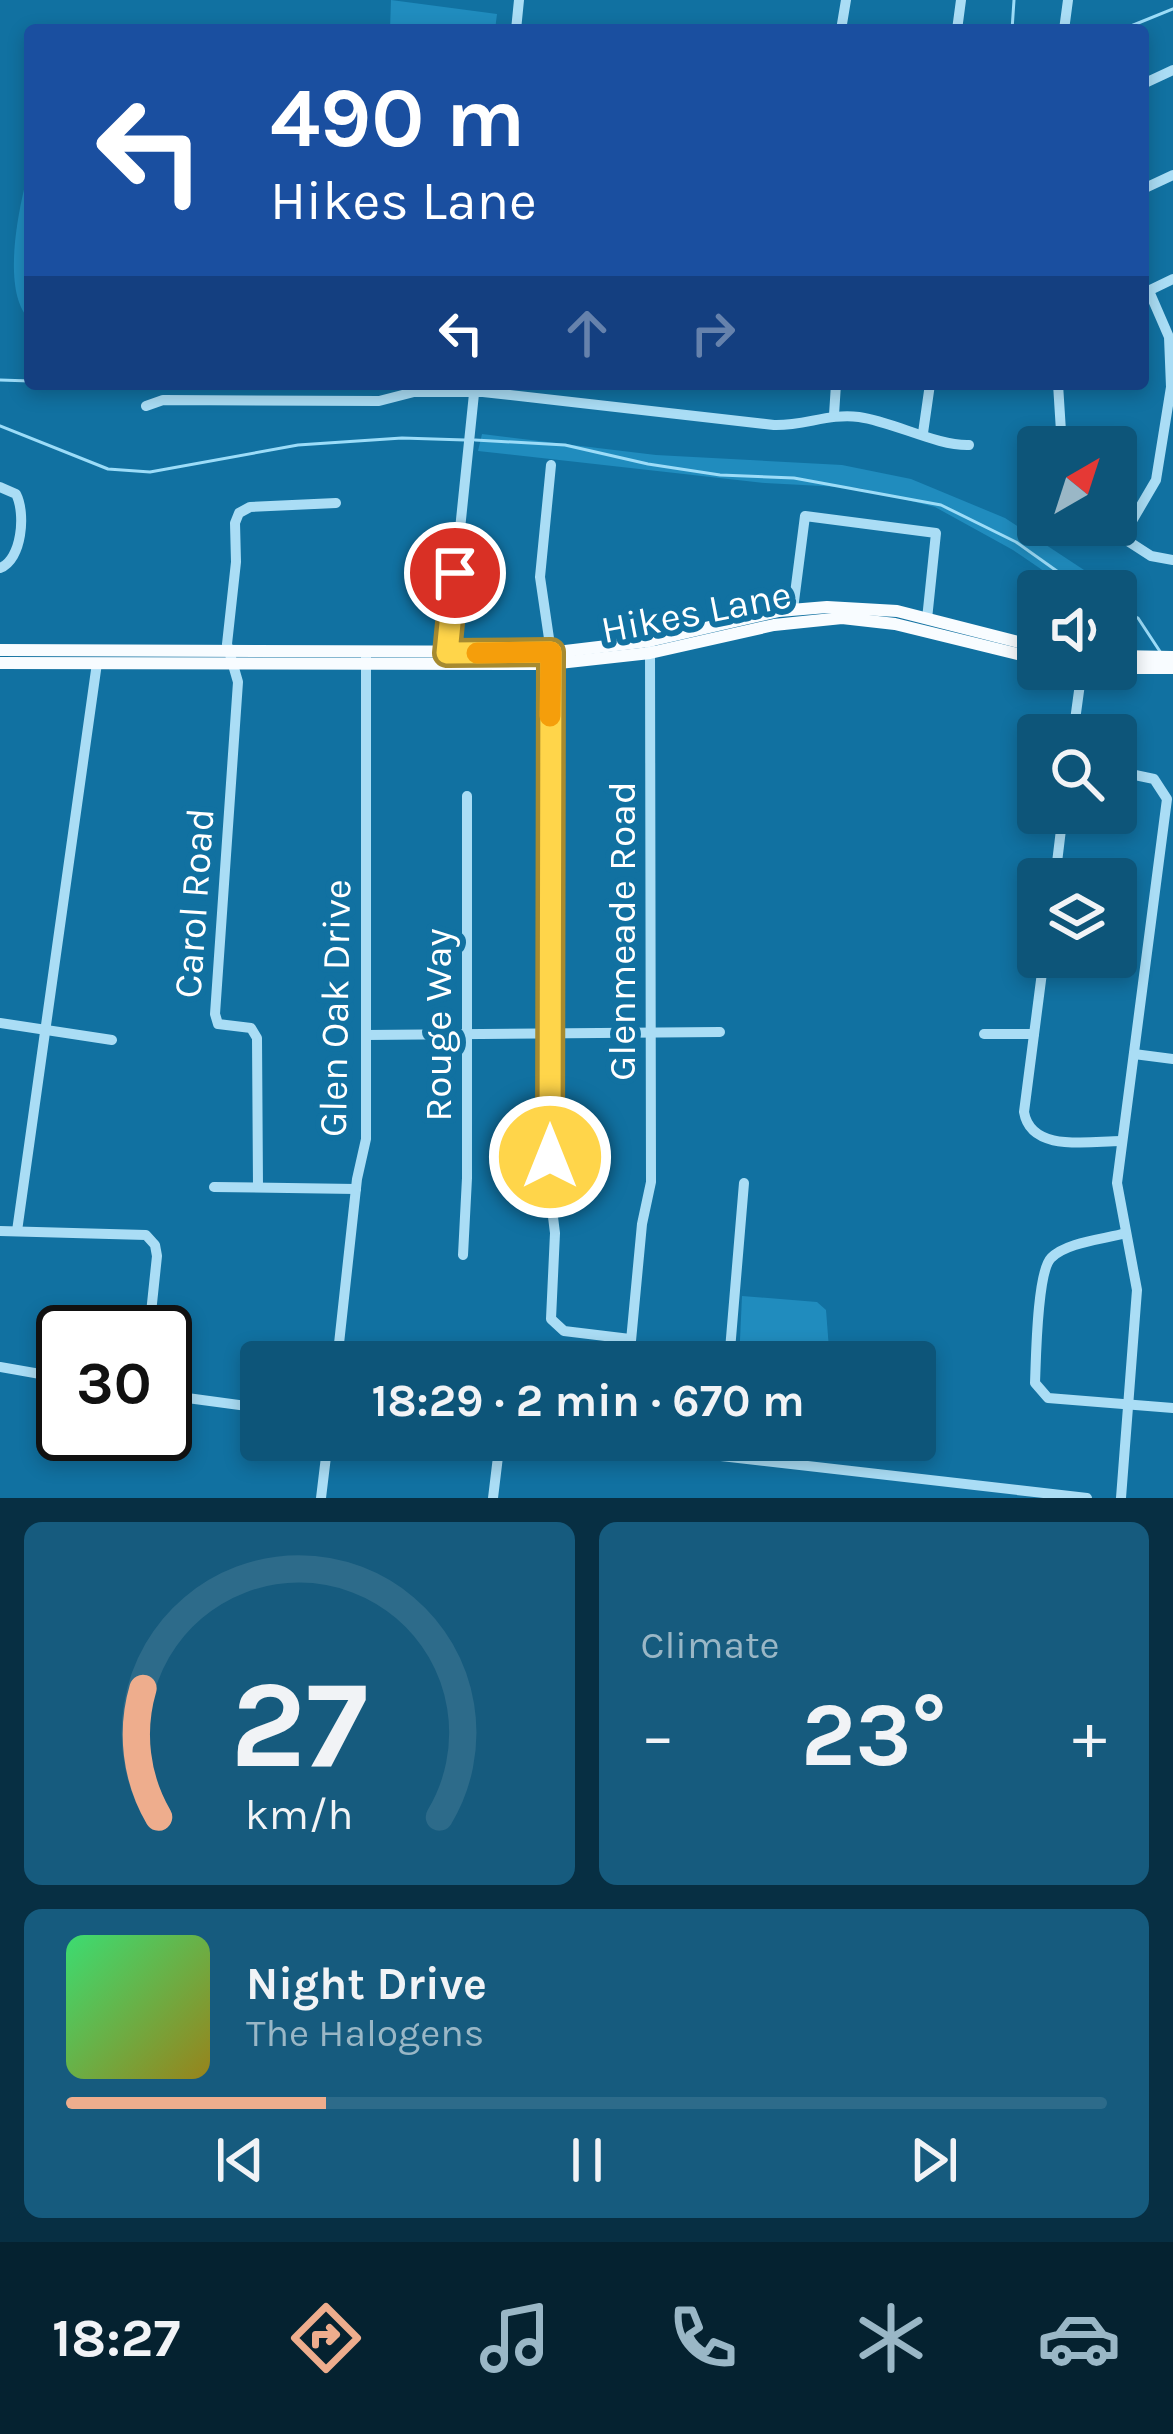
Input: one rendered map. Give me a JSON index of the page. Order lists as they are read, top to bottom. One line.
{"streets":{"main road":["Hikes Lane"],"street":["Carol Road","Glenmeade Road","Glen Oak Drive","Rouge Way"]},"crossings":[["Hikes Lane","Carol Road"],["Hikes Lane","Glenmeade Road"],["Hikes Lane","Glen Oak Drive"]],"north":"top right","page":{"turn":["490 m","Hikes Lane"],"limit":"30","trip":"18:29 · 2 min · 670 m","tile":"Climate","heat":["−","23°","+"],"song":["Night Drive","The Halogens"],"tabs":"18:27","gauge":["27","km/h"]}}
